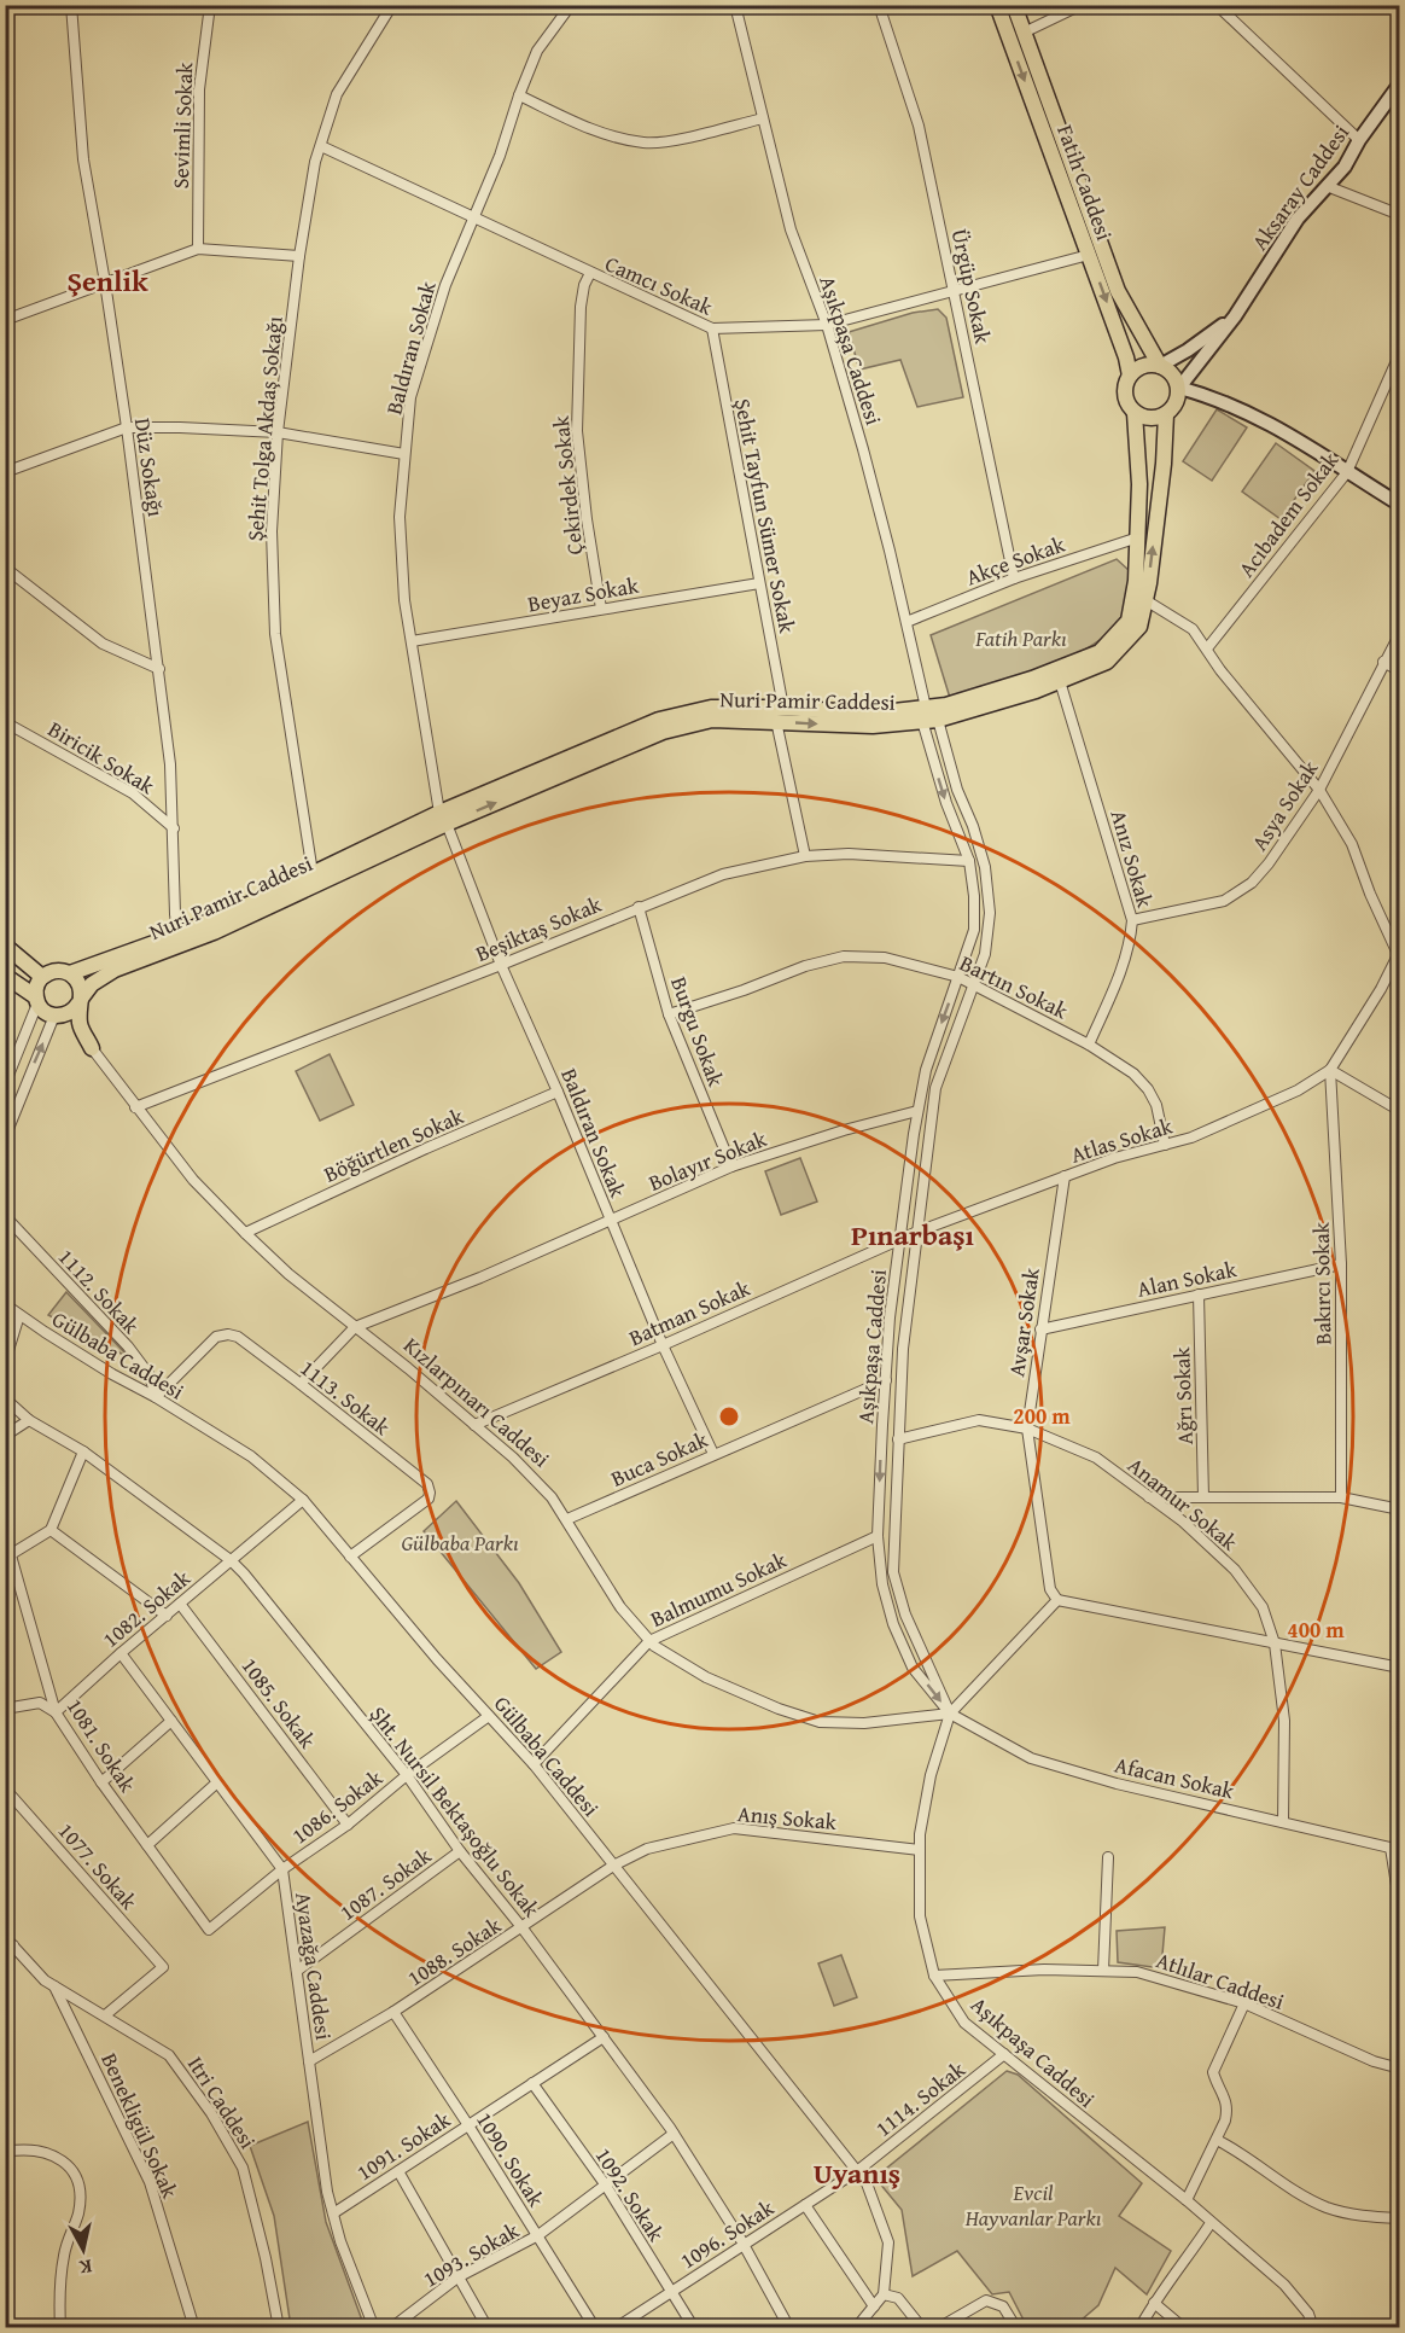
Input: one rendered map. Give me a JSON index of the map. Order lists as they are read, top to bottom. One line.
{"streets":{"main road":["Fatih Caddesi","Nuri Pamir Caddesi"],"street":["Sevimli Sokak","Aksaray Caddesi","Camcı Sokak","Ürgüp Sokak","Baldıran Sokak","Aşıkpaşa Caddesi","Şehit Tolga Akdaş Sokağı","Düz Sokağı","Çekirdek Sokak","Acıbadem Sokak","Şehit Tayfun Sümer Sokak","Akçe Sokak","Beyaz Sokak","Biricik Sokak","Asya Sokak","Anız Sokak","Beşiktaş Sokak","Bartın Sokak","Burgu Sokak","Atlas Sokak","Böğürtlen Sokak","Bolayır Sokak","Alan Sokak","Bakırcı Sokak","1112. Sokak","Batman Sokak","Avşar Sokak","Gülbaba Caddesi","Ağrı Sokak","1113. Sokak","Kızlarpınarı Caddesi","Buca Sokak","Anamur Sokak","Balmumu Sokak","1082. Sokak","1085. Sokak","1081. Sokak","Afacan Sokak","1086. Sokak","Şht. Nursil Bektaşoğlu Sokak","Anış Sokak","1077. Sokak","1087. Sokak","1088. Sokak","Ayazağa Caddesi","Atlılar Caddesi","1114. Sokak","Itri Caddesi","Benekligül Sokak","1091. Sokak","1090. Sokak","1092. Sokak","1096. Sokak","1093. Sokak"]},"crossings":[["Fatih Caddesi","Aksaray Caddesi"],["Fatih Caddesi","Camcı Sokak"],["Fatih Caddesi","Nuri Pamir Caddesi"],["Aksaray Caddesi","Nuri Pamir Caddesi"],["Camcı Sokak","Ürgüp Sokak"],["Camcı Sokak","Baldıran Sokak"],["Camcı Sokak","Aşıkpaşa Caddesi"],["Camcı Sokak","Şehit Tolga Akdaş Sokağı"],["Camcı Sokak","Çekirdek Sokak"],["Camcı Sokak","Şehit Tayfun Sümer Sokak"],["Ürgüp Sokak","Akçe Sokak"],["Baldıran Sokak","Beyaz Sokak"],["Baldıran Sokak","Nuri Pamir Caddesi"],["Baldıran Sokak","Beşiktaş Sokak"],["Baldıran Sokak","Böğürtlen Sokak"],["Baldıran Sokak","Bolayır Sokak"],["Baldıran Sokak","Batman Sokak"],["Baldıran Sokak","Buca Sokak"],["Aşıkpaşa Caddesi","Akçe Sokak"],["Aşıkpaşa Caddesi","Nuri Pamir Caddesi"],["Aşıkpaşa Caddesi","Beşiktaş Sokak"],["Aşıkpaşa Caddesi","Bartın Sokak"],["Aşıkpaşa Caddesi","Atlas Sokak"],["Aşıkpaşa Caddesi","Bolayır Sokak"],["Aşıkpaşa Caddesi","Batman Sokak"],["Aşıkpaşa Caddesi","Kızlarpınarı Caddesi"],["Aşıkpaşa Caddesi","Buca Sokak"],["Aşıkpaşa Caddesi","Anamur Sokak"],["Aşıkpaşa Caddesi","Balmumu Sokak"],["Aşıkpaşa Caddesi","Afacan Sokak"],["Aşıkpaşa Caddesi","Anış Sokak"],["Aşıkpaşa Caddesi","Atlılar Caddesi"],["Aşıkpaşa Caddesi","1114. Sokak"],["Şehit Tolga Akdaş Sokağı","Nuri Pamir Caddesi"],["Düz Sokağı","Nuri Pamir Caddesi"],["Düz Sokağı","Biricik Sokak"],["Çekirdek Sokak","Beyaz Sokak"],["Şehit Tayfun Sümer Sokak","Beyaz Sokak"],["Şehit Tayfun Sümer Sokak","Nuri Pamir Caddesi"],["Şehit Tayfun Sümer Sokak","Beşiktaş Sokak"],["Akçe Sokak","Nuri Pamir Caddesi"],["Nuri Pamir Caddesi","Anız Sokak"],["Asya Sokak","Anız Sokak"],["Anız Sokak","Bartın Sokak"],["Beşiktaş Sokak","Burgu Sokak"],["Beşiktaş Sokak","Kızlarpınarı Caddesi"],["Bartın Sokak","Burgu Sokak"],["Bartın Sokak","Atlas Sokak"],["Burgu Sokak","Bolayır Sokak"],["Atlas Sokak","Bakırcı Sokak"],["Atlas Sokak","Batman Sokak"],["Atlas Sokak","Avşar Sokak"],["Böğürtlen Sokak","Kızlarpınarı Caddesi"],["Bolayır Sokak","Kızlarpınarı Caddesi"],["Alan Sokak","Bakırcı Sokak"],["Alan Sokak","Avşar Sokak"],["Alan Sokak","Ağrı Sokak"],["1112. Sokak","Gülbaba Caddesi"],["1112. Sokak","1113. Sokak"],["Batman Sokak","Kızlarpınarı Caddesi"],["Avşar Sokak","Anamur Sokak"],["Gülbaba Caddesi","1113. Sokak"],["Gülbaba Caddesi","Balmumu Sokak"],["Gülbaba Caddesi","1082. Sokak"],["Gülbaba Caddesi","1086. Sokak"],["Gülbaba Caddesi","Anış Sokak"],["Gülbaba Caddesi","1088. Sokak"],["Gülbaba Caddesi","1114. Sokak"],["Gülbaba Caddesi","1096. Sokak"],["Kızlarpınarı Caddesi","Buca Sokak"],["Kızlarpınarı Caddesi","Balmumu Sokak"],["Kızlarpınarı Caddesi","Afacan Sokak"],["Anamur Sokak","Afacan Sokak"],["1082. Sokak","1085. Sokak"],["1082. Sokak","1081. Sokak"],["1082. Sokak","Şht. Nursil Bektaşoğlu Sokak"],["1082. Sokak","Ayazağa Caddesi"],["1085. Sokak","1086. Sokak"],["1081. Sokak","1086. Sokak"],["1086. Sokak","Şht. Nursil Bektaşoğlu Sokak"],["1086. Sokak","Ayazağa Caddesi"],["Şht. Nursil Bektaşoğlu Sokak","1087. Sokak"],["Şht. Nursil Bektaşoğlu Sokak","1088. Sokak"],["Şht. Nursil Bektaşoğlu Sokak","1091. Sokak"],["Şht. Nursil Bektaşoğlu Sokak","1096. Sokak"],["Şht. Nursil Bektaşoğlu Sokak","1093. Sokak"],["Anış Sokak","1088. Sokak"],["1077. Sokak","Itri Caddesi"],["1087. Sokak","Ayazağa Caddesi"],["1088. Sokak","Ayazağa Caddesi"],["1088. Sokak","1090. Sokak"],["Ayazağa Caddesi","1091. Sokak"],["1114. Sokak","1096. Sokak"],["Itri Caddesi","Benekligül Sokak"],["1091. Sokak","1090. Sokak"],["1091. Sokak","1092. Sokak"],["1090. Sokak","1093. Sokak"],["1092. Sokak","1096. Sokak"],["1092. Sokak","1093. Sokak"]],"districts":["Şenlik","Pınarbaşı","Uyanış"],"parks":["Fatih Parkı","Gülbaba Parkı","Evcil Hayvanlar Parkı"],"north":"bottom","rings":["200 m","400 m"]}
